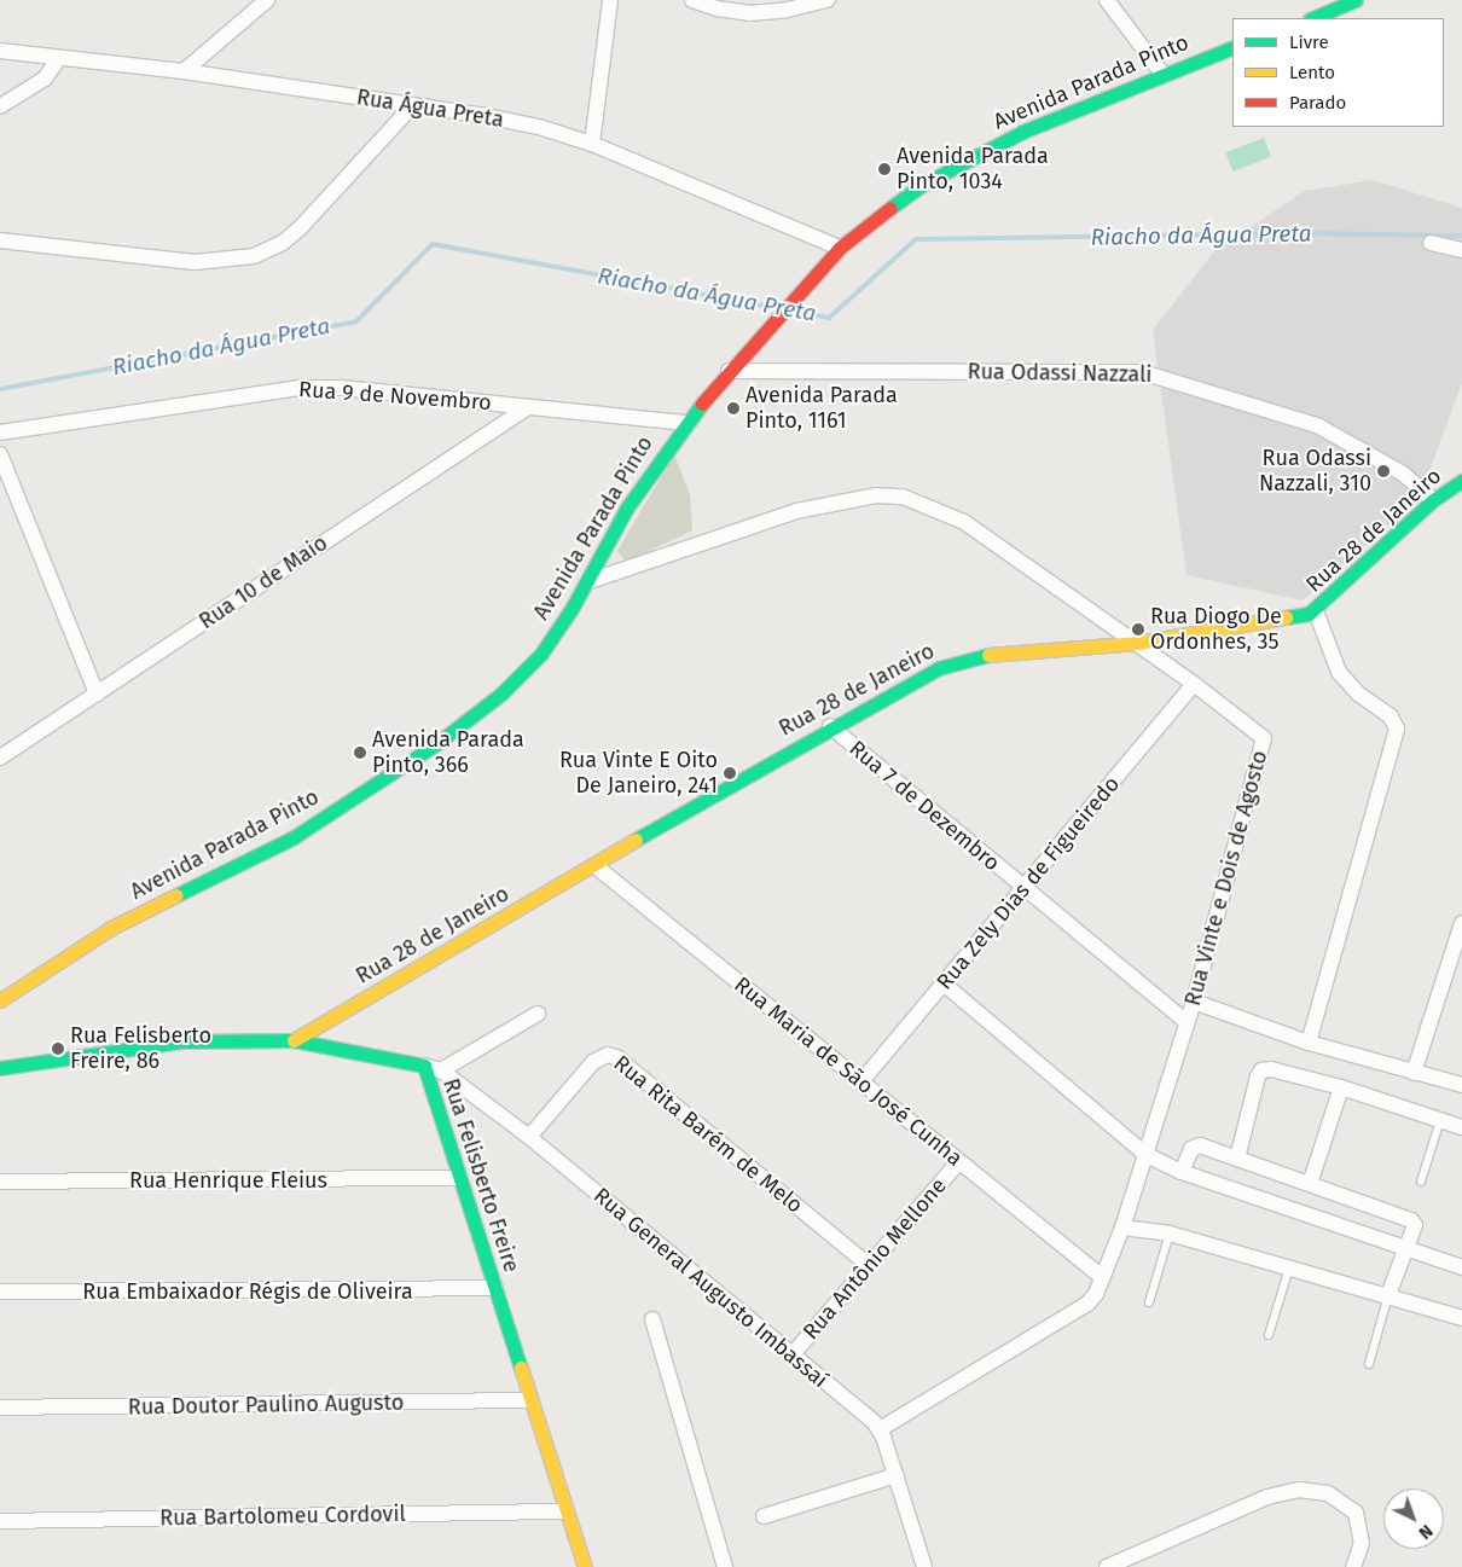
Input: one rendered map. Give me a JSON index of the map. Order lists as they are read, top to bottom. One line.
{"streets":{"street":["Avenida Parada Pinto","Rua Água Preta","Rua Odassi Nazzali","Rua 9 de Novembro","Rua 28 de Janeiro","Rua 10 de Maio","Rua 7 de Dezembro","Rua Vinte e Dois de Agosto","Rua Zely Dias de Figueiredo","Rua Maria de São José Cunha","Rua Rita Barém de Melo","Rua Felisberto Freire","Rua Henrique Fleius","Rua Antônio Mellone","Rua General Augusto Imbassaí","Rua Embaixador Régis de Oliveira","Rua Doutor Paulino Augusto","Rua Bartolomeu Cordovil"]},"crossings":[["Avenida Parada Pinto","Rua Água Preta"],["Avenida Parada Pinto","Rua Odassi Nazzali"],["Avenida Parada Pinto","Rua 9 de Novembro"],["Avenida Parada Pinto","Rua Vinte e Dois de Agosto"],["Rua Odassi Nazzali","Rua 28 de Janeiro"],["Rua 9 de Novembro","Rua 10 de Maio"],["Rua 28 de Janeiro","Rua 7 de Dezembro"],["Rua 28 de Janeiro","Rua Vinte e Dois de Agosto"],["Rua 28 de Janeiro","Rua Maria de São José Cunha"],["Rua 28 de Janeiro","Rua Felisberto Freire"],["Rua 7 de Dezembro","Rua Vinte e Dois de Agosto"],["Rua 7 de Dezembro","Rua Zely Dias de Figueiredo"],["Rua Vinte e Dois de Agosto","Rua Zely Dias de Figueiredo"],["Rua Vinte e Dois de Agosto","Rua Maria de São José Cunha"],["Rua Vinte e Dois de Agosto","Rua General Augusto Imbassaí"],["Rua Zely Dias de Figueiredo","Rua Maria de São José Cunha"],["Rua Maria de São José Cunha","Rua Antônio Mellone"],["Rua Rita Barém de Melo","Rua Antônio Mellone"],["Rua Rita Barém de Melo","Rua General Augusto Imbassaí"],["Rua Felisberto Freire","Rua Henrique Fleius"],["Rua Felisberto Freire","Rua General Augusto Imbassaí"],["Rua Felisberto Freire","Rua Embaixador Régis de Oliveira"],["Rua Felisberto Freire","Rua Doutor Paulino Augusto"],["Rua Felisberto Freire","Rua Bartolomeu Cordovil"],["Rua Antônio Mellone","Rua General Augusto Imbassaí"]],"water":["Riacho da Água Preta"],"places":["Avenida Parada Pinto, 1034","Avenida Parada Pinto, 1161","Rua Odassi Nazzali, 310","Rua Diogo De Ordonhes, 35","Avenida Parada Pinto, 366","Rua Vinte E Oito De Janeiro, 241","Rua Felisberto Freire, 86"],"legend":["Livre","Lento","Parado"],"north":"bottom right"}
